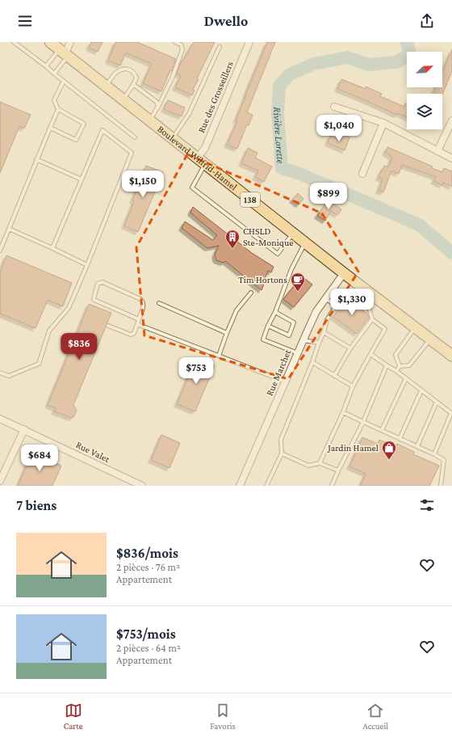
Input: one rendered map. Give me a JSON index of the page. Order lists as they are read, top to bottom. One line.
{"streets":{"main road":["Boulevard Wilfrid-Hamel","138"],"street":["Rue des Grosseillers","Rue Marchet","Rue Valet"]},"crossings":[["Rue des Grosseillers","Boulevard Wilfrid-Hamel"],["Boulevard Wilfrid-Hamel","Rue Marchet"]],"water":["Rivière Lorette"],"places":{"building":["CHSLD Ste-Monique"],"cafe":["Tim Hortons"],"shop":["Jardin Hamel"]},"north":"top right","page":{"header":"Dwello","price":["$1,040","$1,150","$899","$1,330","$836","$753","$684"],"heading":"7 biens","list":[{"name":"$836/mois","note":"2 pièces · 76 m² · Appartement"},{"name":"$753/mois","note":"2 pièces · 64 m² · Appartement"}],"tabs":["Carte","Favoris","Accueil"]}}
